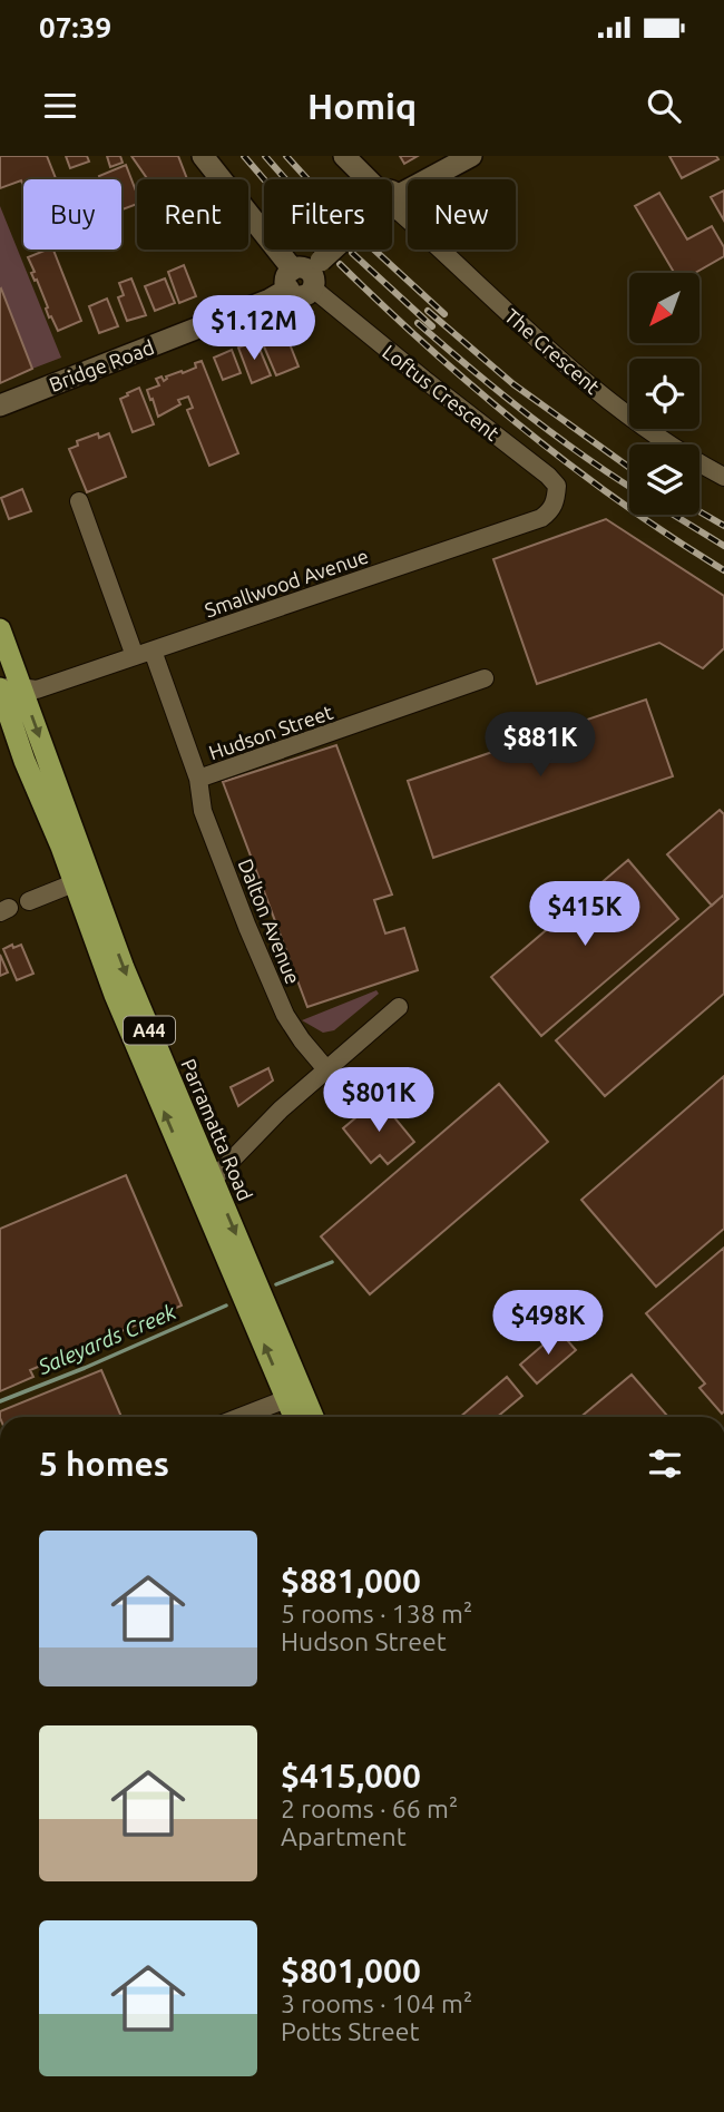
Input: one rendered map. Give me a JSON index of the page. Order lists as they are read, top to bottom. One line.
{"streets":{"highway":["A44"],"street":["The Crescent","Bridge Road","Loftus Crescent","Smallwood Avenue","Hudson Street","Dalton Avenue"]},"crossings":[["Bridge Road","Loftus Crescent"],["Loftus Crescent","Smallwood Avenue"],["Smallwood Avenue","Hudson Street"],["Smallwood Avenue","A44"],["Hudson Street","Dalton Avenue"]],"water":["Saleyards Creek"],"north":"bottom left","page":{"status":"07:39","header":"Homiq","chip":["Buy","Rent","Filters","New"],"price":["$1.12M","$881K","$415K","$801K","$498K"],"heading":"5 homes","list":[{"name":"$881,000","note":"5 rooms · 138 m² · Hudson Street"},{"name":"$415,000","note":"2 rooms · 66 m² · Apartment"},{"name":"$801,000","note":"3 rooms · 104 m² · Potts Street"}]}}
